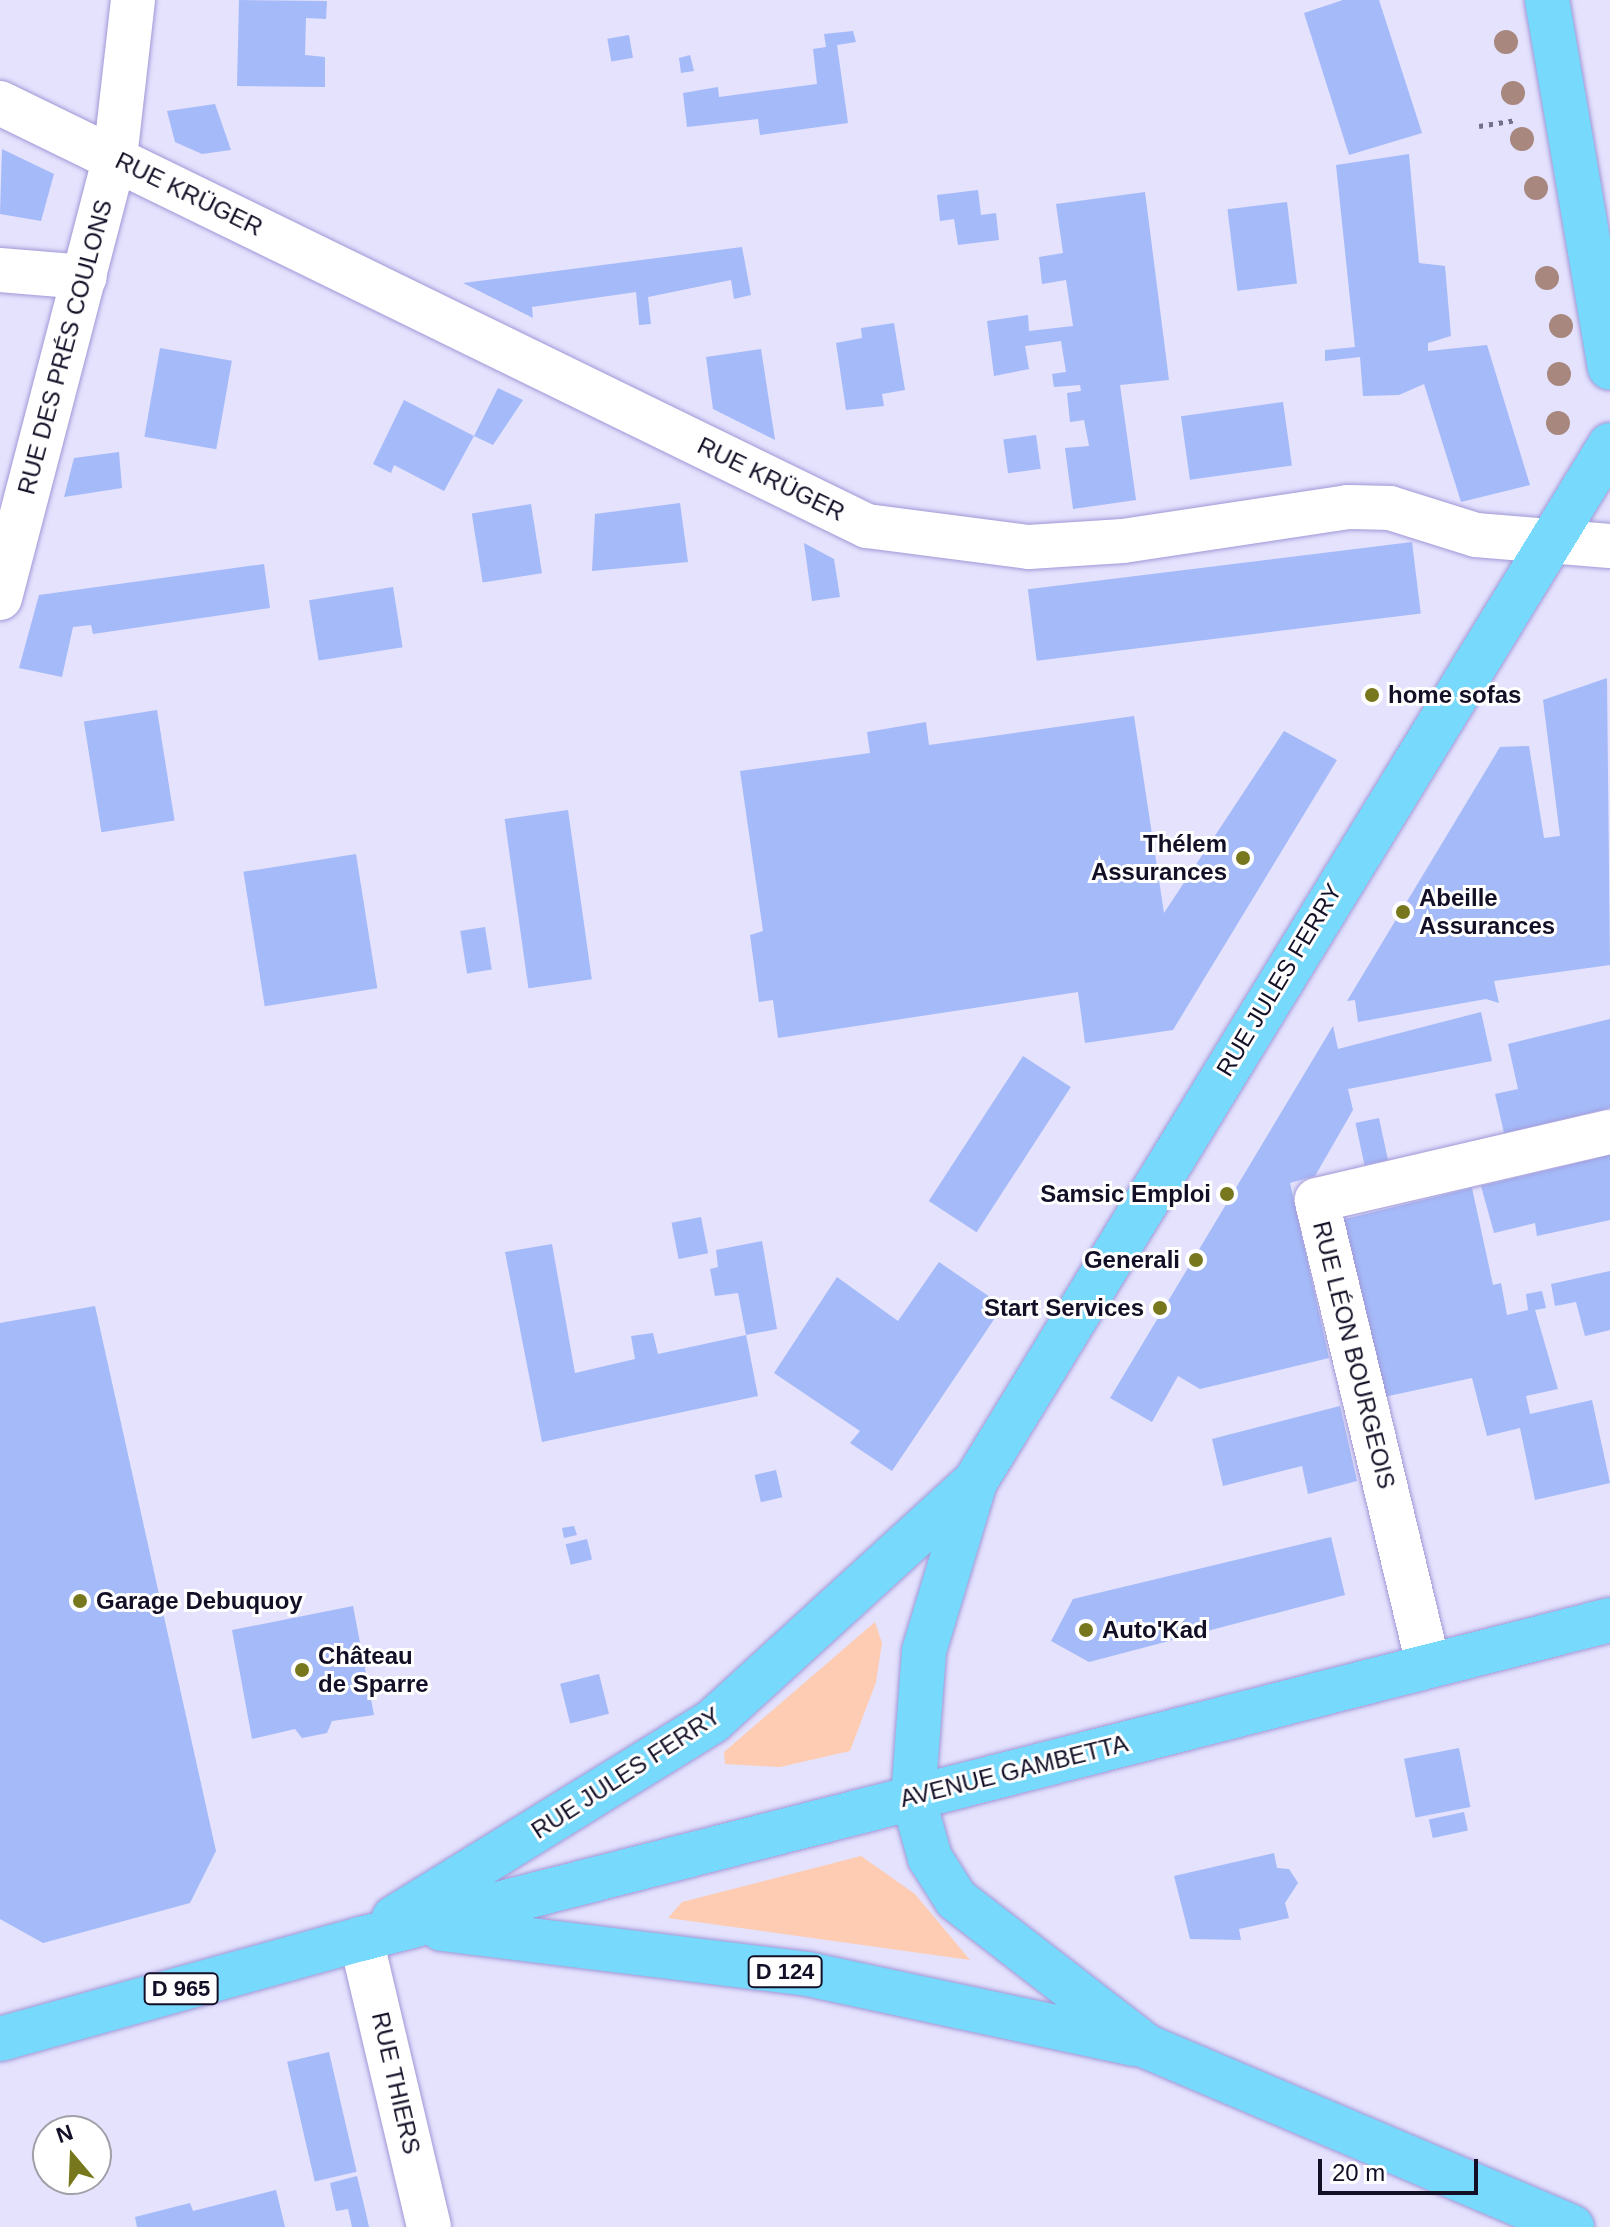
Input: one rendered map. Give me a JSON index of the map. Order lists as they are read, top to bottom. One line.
{"streets":{"main road":["RUE JULES FERRY","AVENUE GAMBETTA","D 124","D 965"],"street":["RUE KRÜGER","RUE DES PRÉS COULONS","RUE LÉON BOURGEOIS","RUE THIERS"]},"crossings":[["RUE KRÜGER","RUE DES PRÉS COULONS"],["RUE KRÜGER","RUE JULES FERRY"],["RUE JULES FERRY","AVENUE GAMBETTA"],["RUE JULES FERRY","D 124"],["RUE JULES FERRY","RUE THIERS"],["RUE LÉON BOURGEOIS","AVENUE GAMBETTA"],["AVENUE GAMBETTA","D 124"],["AVENUE GAMBETTA","RUE THIERS"]],"places":["home sofas","Thélem Assurances","Abeille Assurances","Samsic Emploi","Generali","Start Services","Garage Debuquoy","Auto'Kad","Château de Sparre"],"scale_bar":"20 m","north":"top"}
